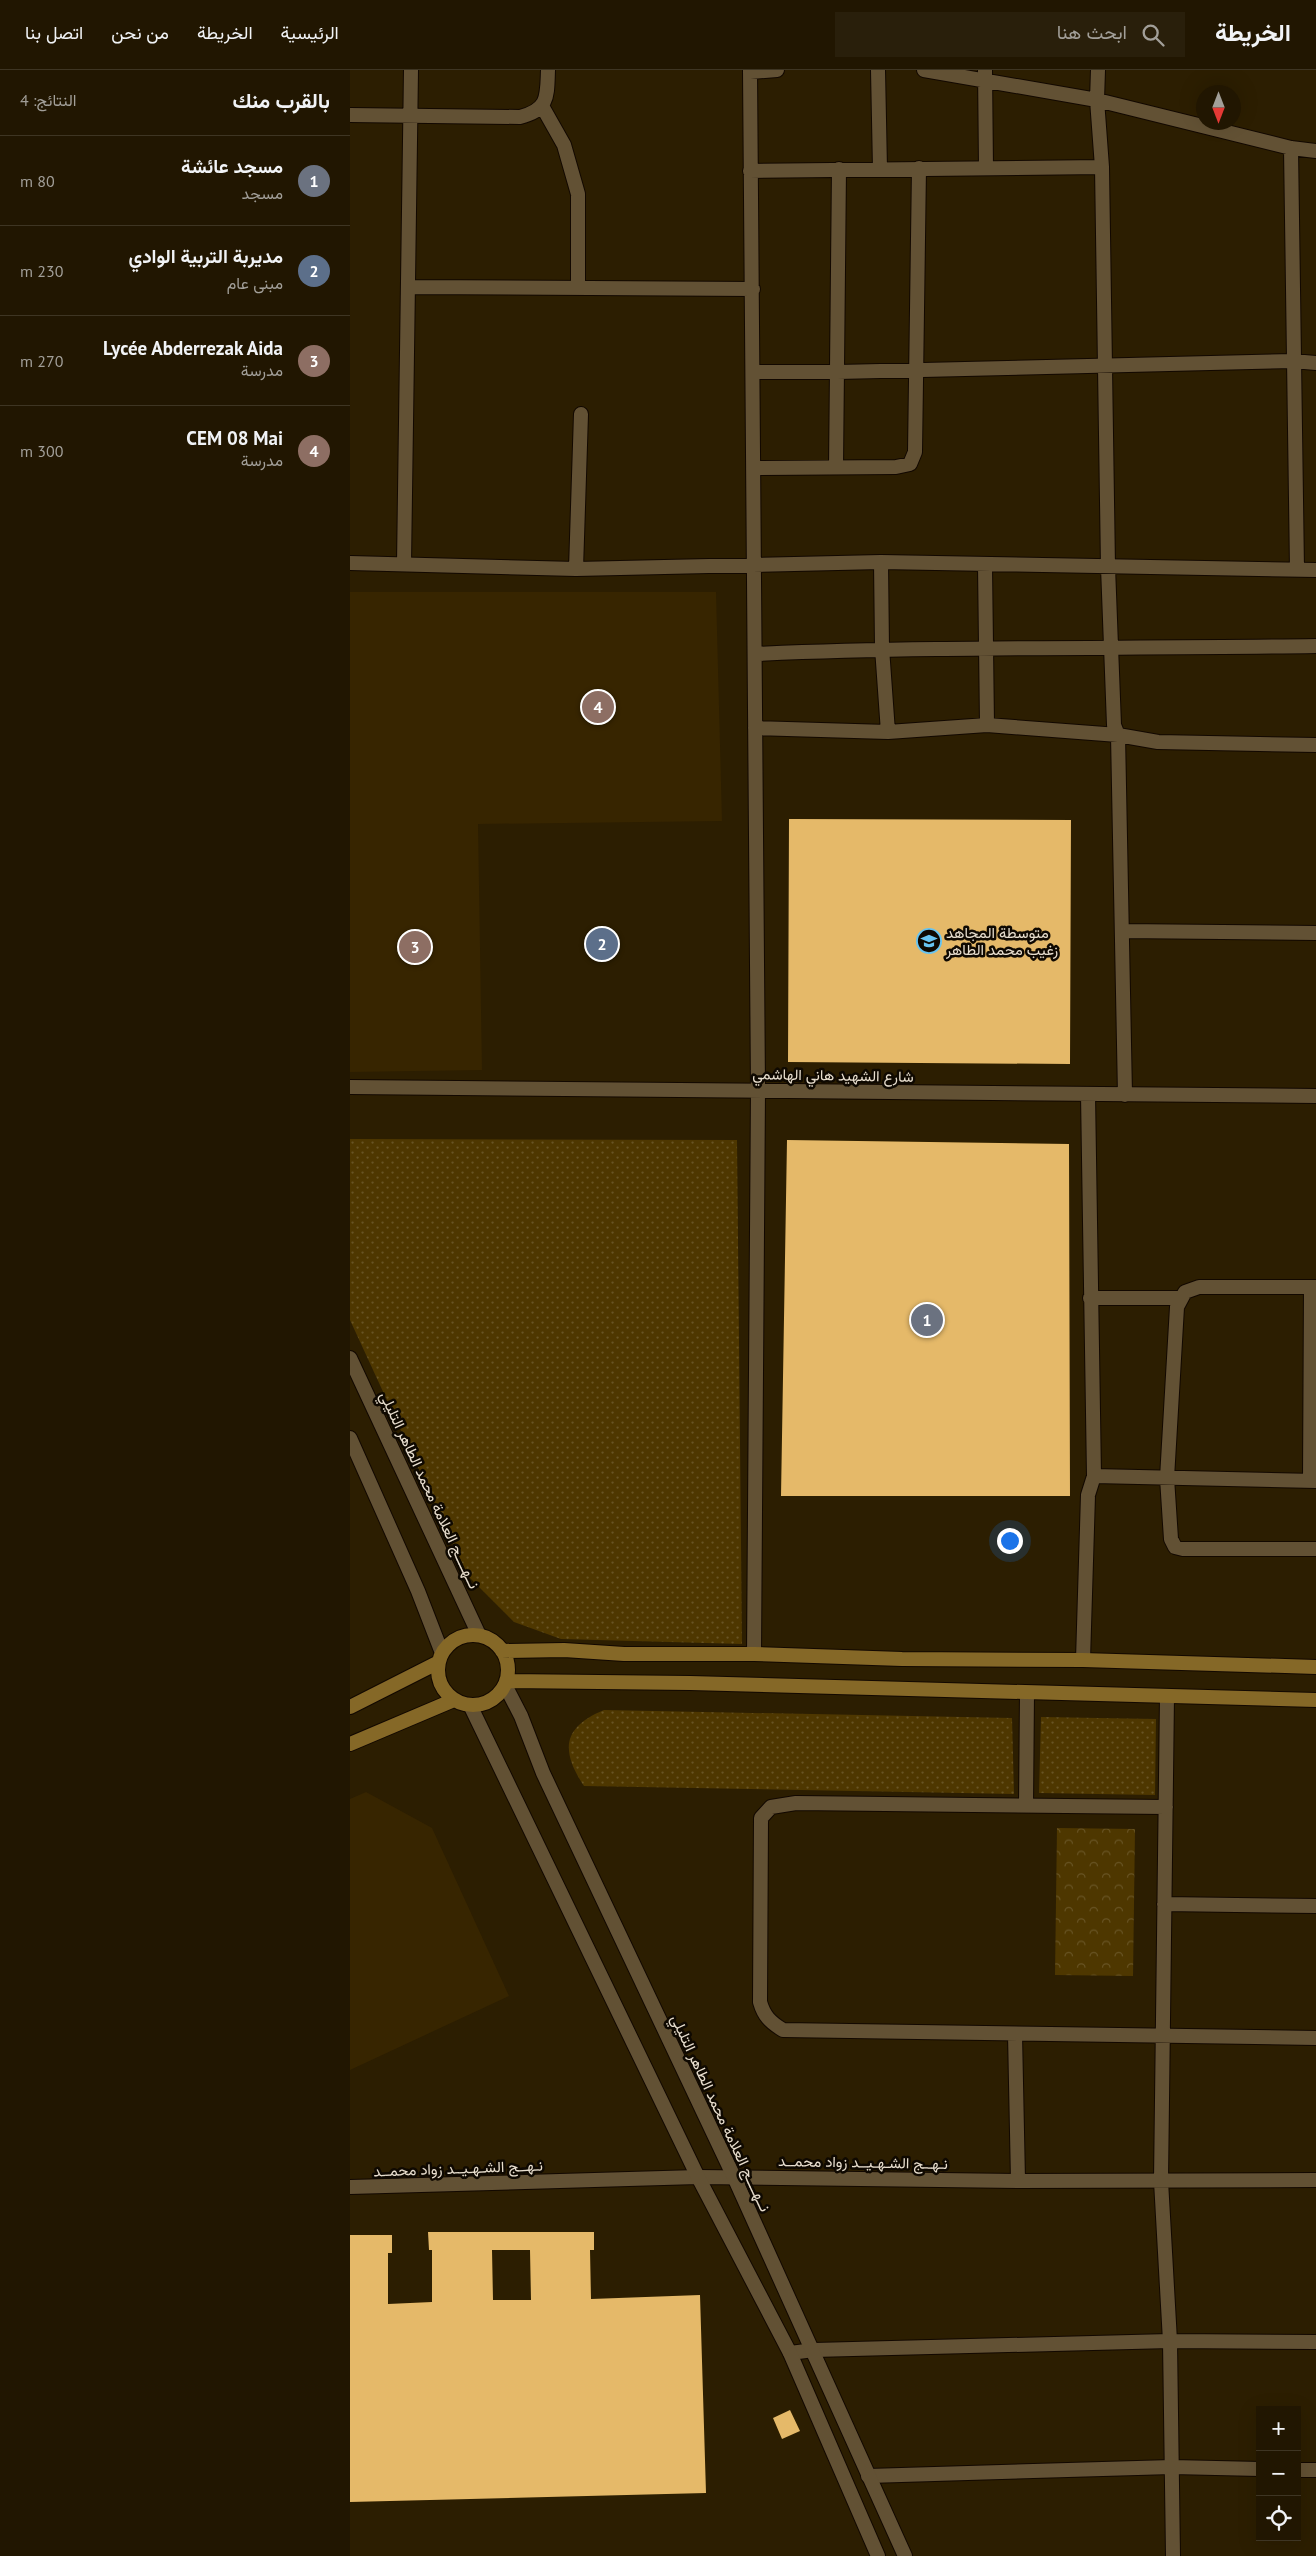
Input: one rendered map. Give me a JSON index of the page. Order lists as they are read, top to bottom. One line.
{"streets":{"street":["شارع الشهيد هاني الهاشمي","نــهــــج العلامة محمد الطاهر التليلي","نـهــج الشـهـيــد زواد محمــد"]},"crossings":[["نــهــــج العلامة محمد الطاهر التليلي","نـهــج الشـهـيــد زواد محمــد"]],"places":{"school or university":["متوسطة المجاهد زغيب محمد الطاهر"]},"north":"bottom","page":{"header":"الخريطة","search":"ابحث هنا","nav":["الرئيسية","الخريطة","من نحن","اتصل بنا"],"heading":["بالقرب منك","النتائج: 4"],"list":[{"mark":"1","name":"مسجد عائشة","note":"مسجد","value":"80 m"},{"mark":"2","name":"مديربة التربية الوادي","note":"مبنى عام","value":"230 m"},{"mark":"3","name":"Lycée Abderrezak Aida","note":"مدرسة","value":"270 m"},{"mark":"4","name":"CEM 08 Mai","note":"مدرسة","value":"300 m"}],"pins":["4","2","3","1"],"map_buttons":["+","−"]}}
